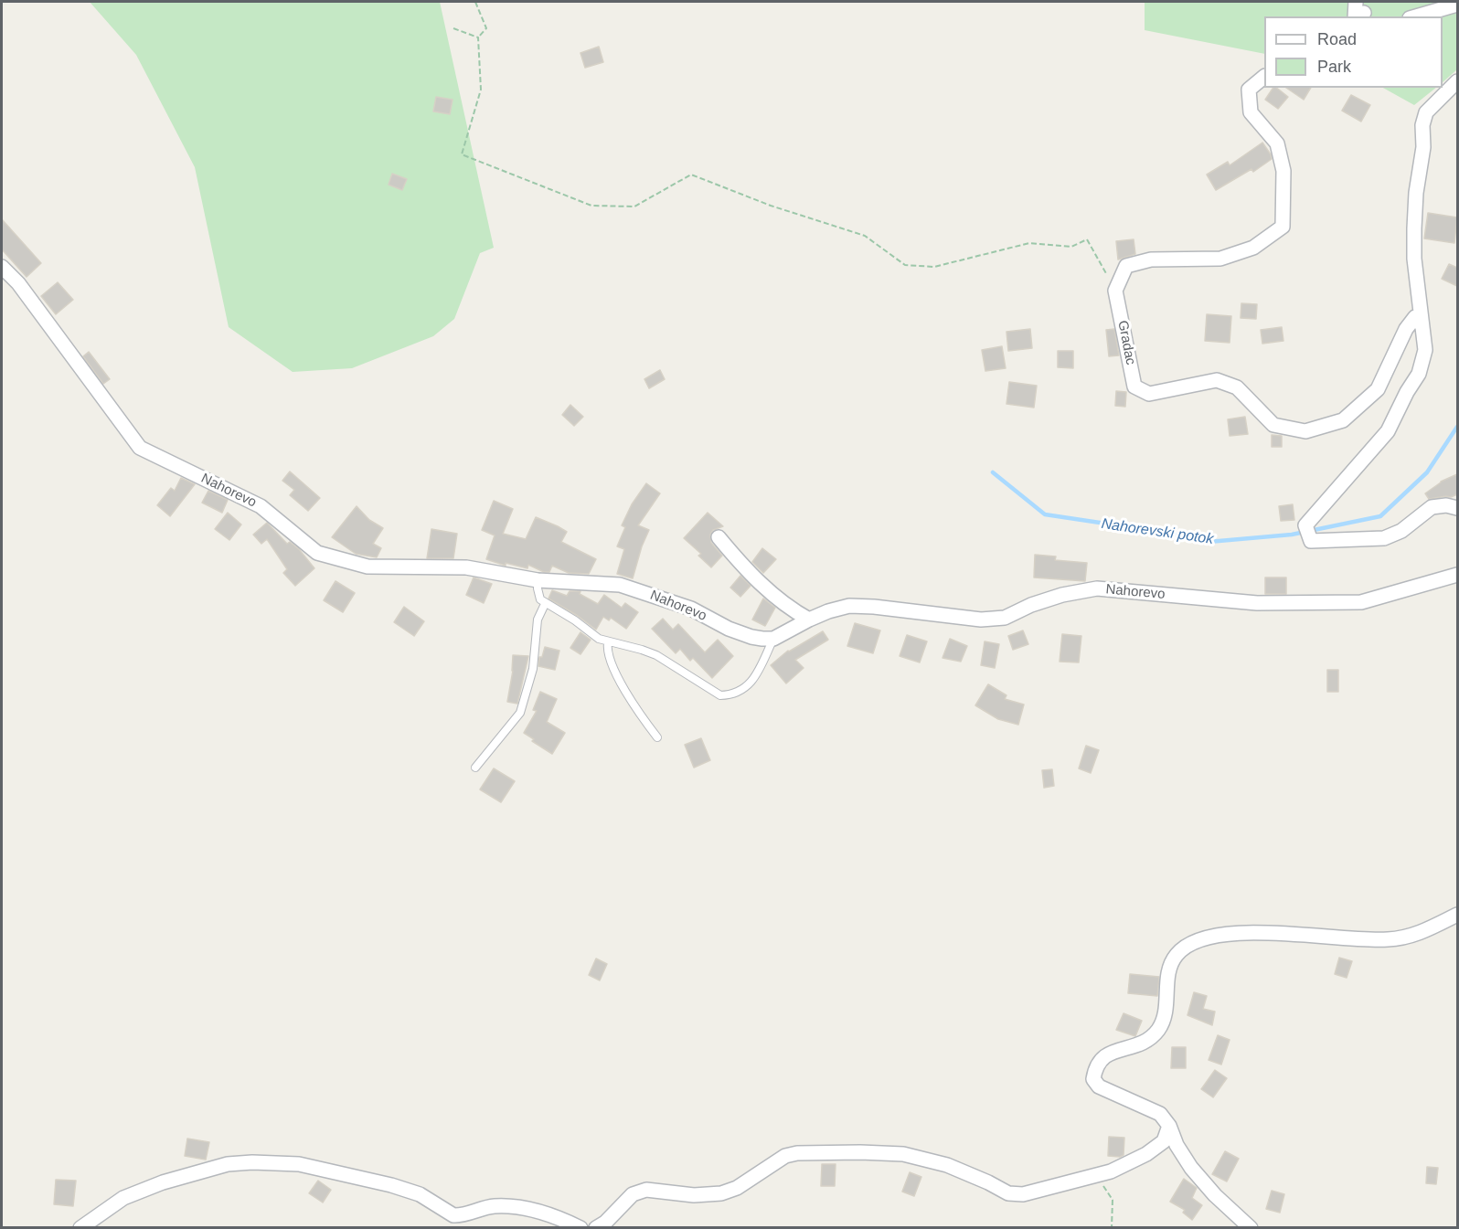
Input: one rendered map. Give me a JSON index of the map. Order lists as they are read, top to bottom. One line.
{"streets":{"street":["Gradac","Nahorevo"]},"water":["Nahorevski potok"],"legend":["Road","Park"]}
